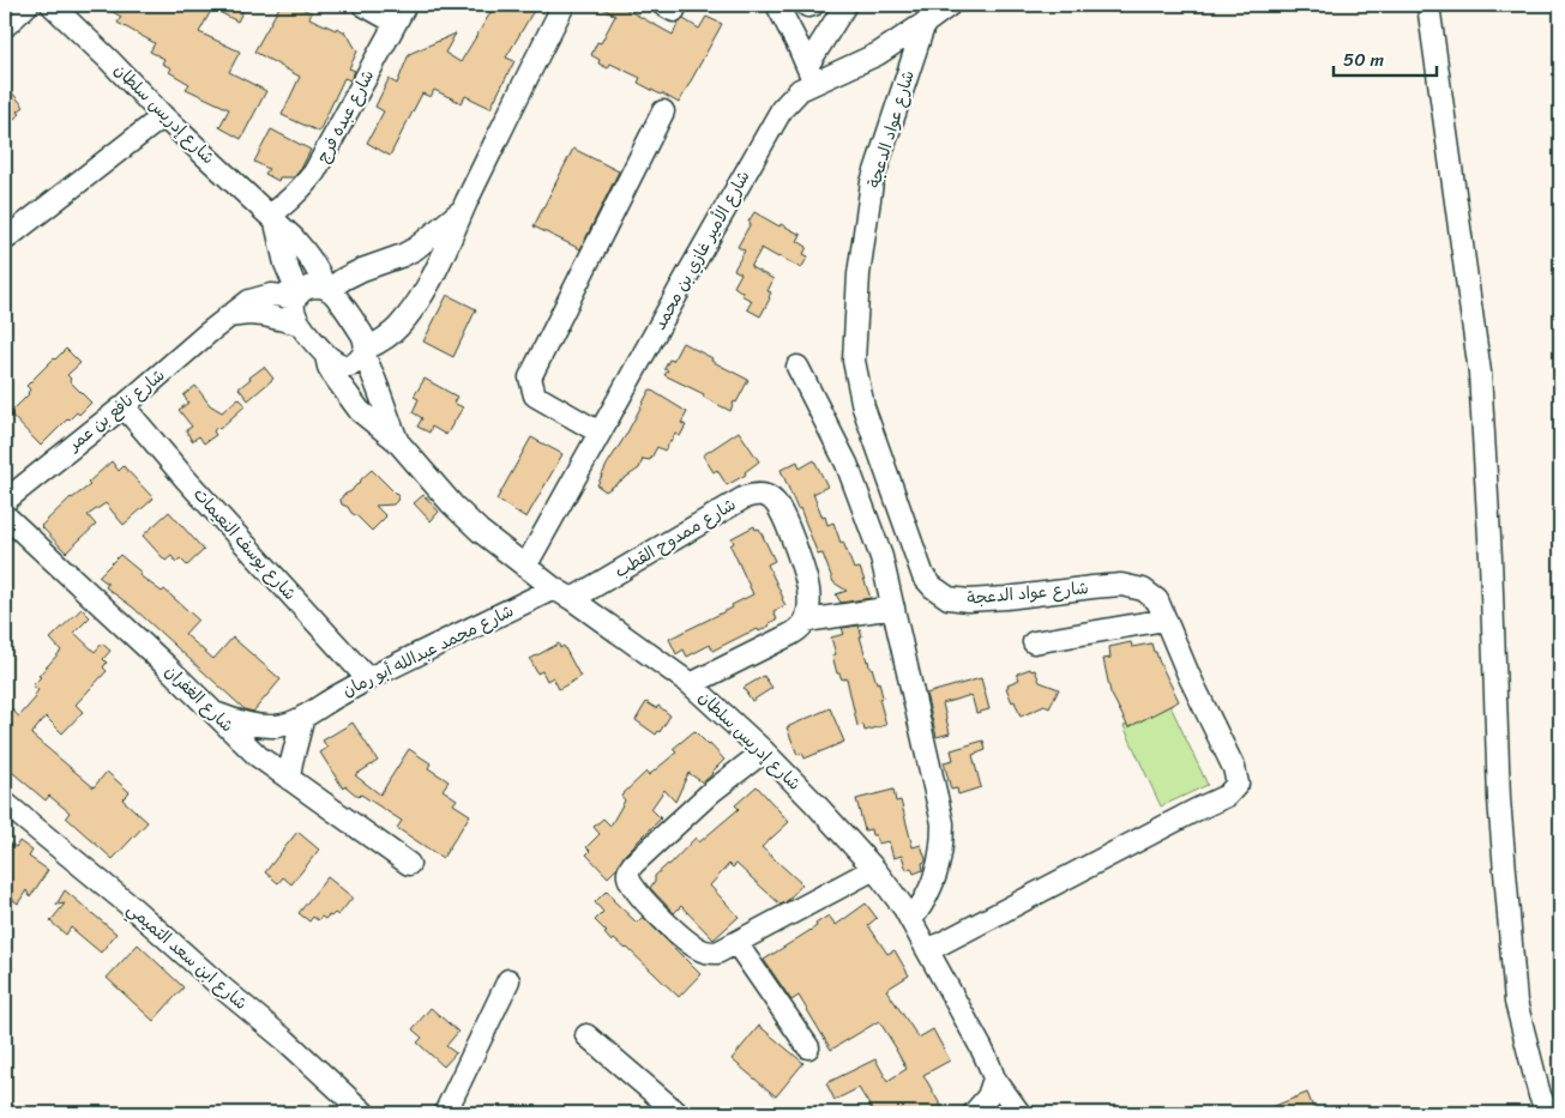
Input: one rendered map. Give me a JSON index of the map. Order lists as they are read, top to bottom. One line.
{"streets":{"street":["شارع إدريس سلطان","شارع عبده فرج","شارع عواد الدعجة","شارع الأمير غازي بن محمد","شارع نافع بن عمر","شارع ممدوح القطب","شارع يوسف النعيمات","شارع محمد عبدالله أبو رمان","شارع الغفران","شارع ابن سعد التميمي"]},"crossings":[["شارع إدريس سلطان","شارع عبده فرج"],["شارع إدريس سلطان","شارع عواد الدعجة"],["شارع إدريس سلطان","شارع الأمير غازي بن محمد"],["شارع إدريس سلطان","شارع نافع بن عمر"],["شارع إدريس سلطان","شارع ممدوح القطب"],["شارع إدريس سلطان","شارع محمد عبدالله أبو رمان"],["شارع عواد الدعجة","شارع الأمير غازي بن محمد"],["شارع نافع بن عمر","شارع يوسف النعيمات"],["شارع ممدوح القطب","شارع محمد عبدالله أبو رمان"],["شارع يوسف النعيمات","شارع محمد عبدالله أبو رمان"],["شارع محمد عبدالله أبو رمان","شارع الغفران"]],"scale_bar":"50 m"}
